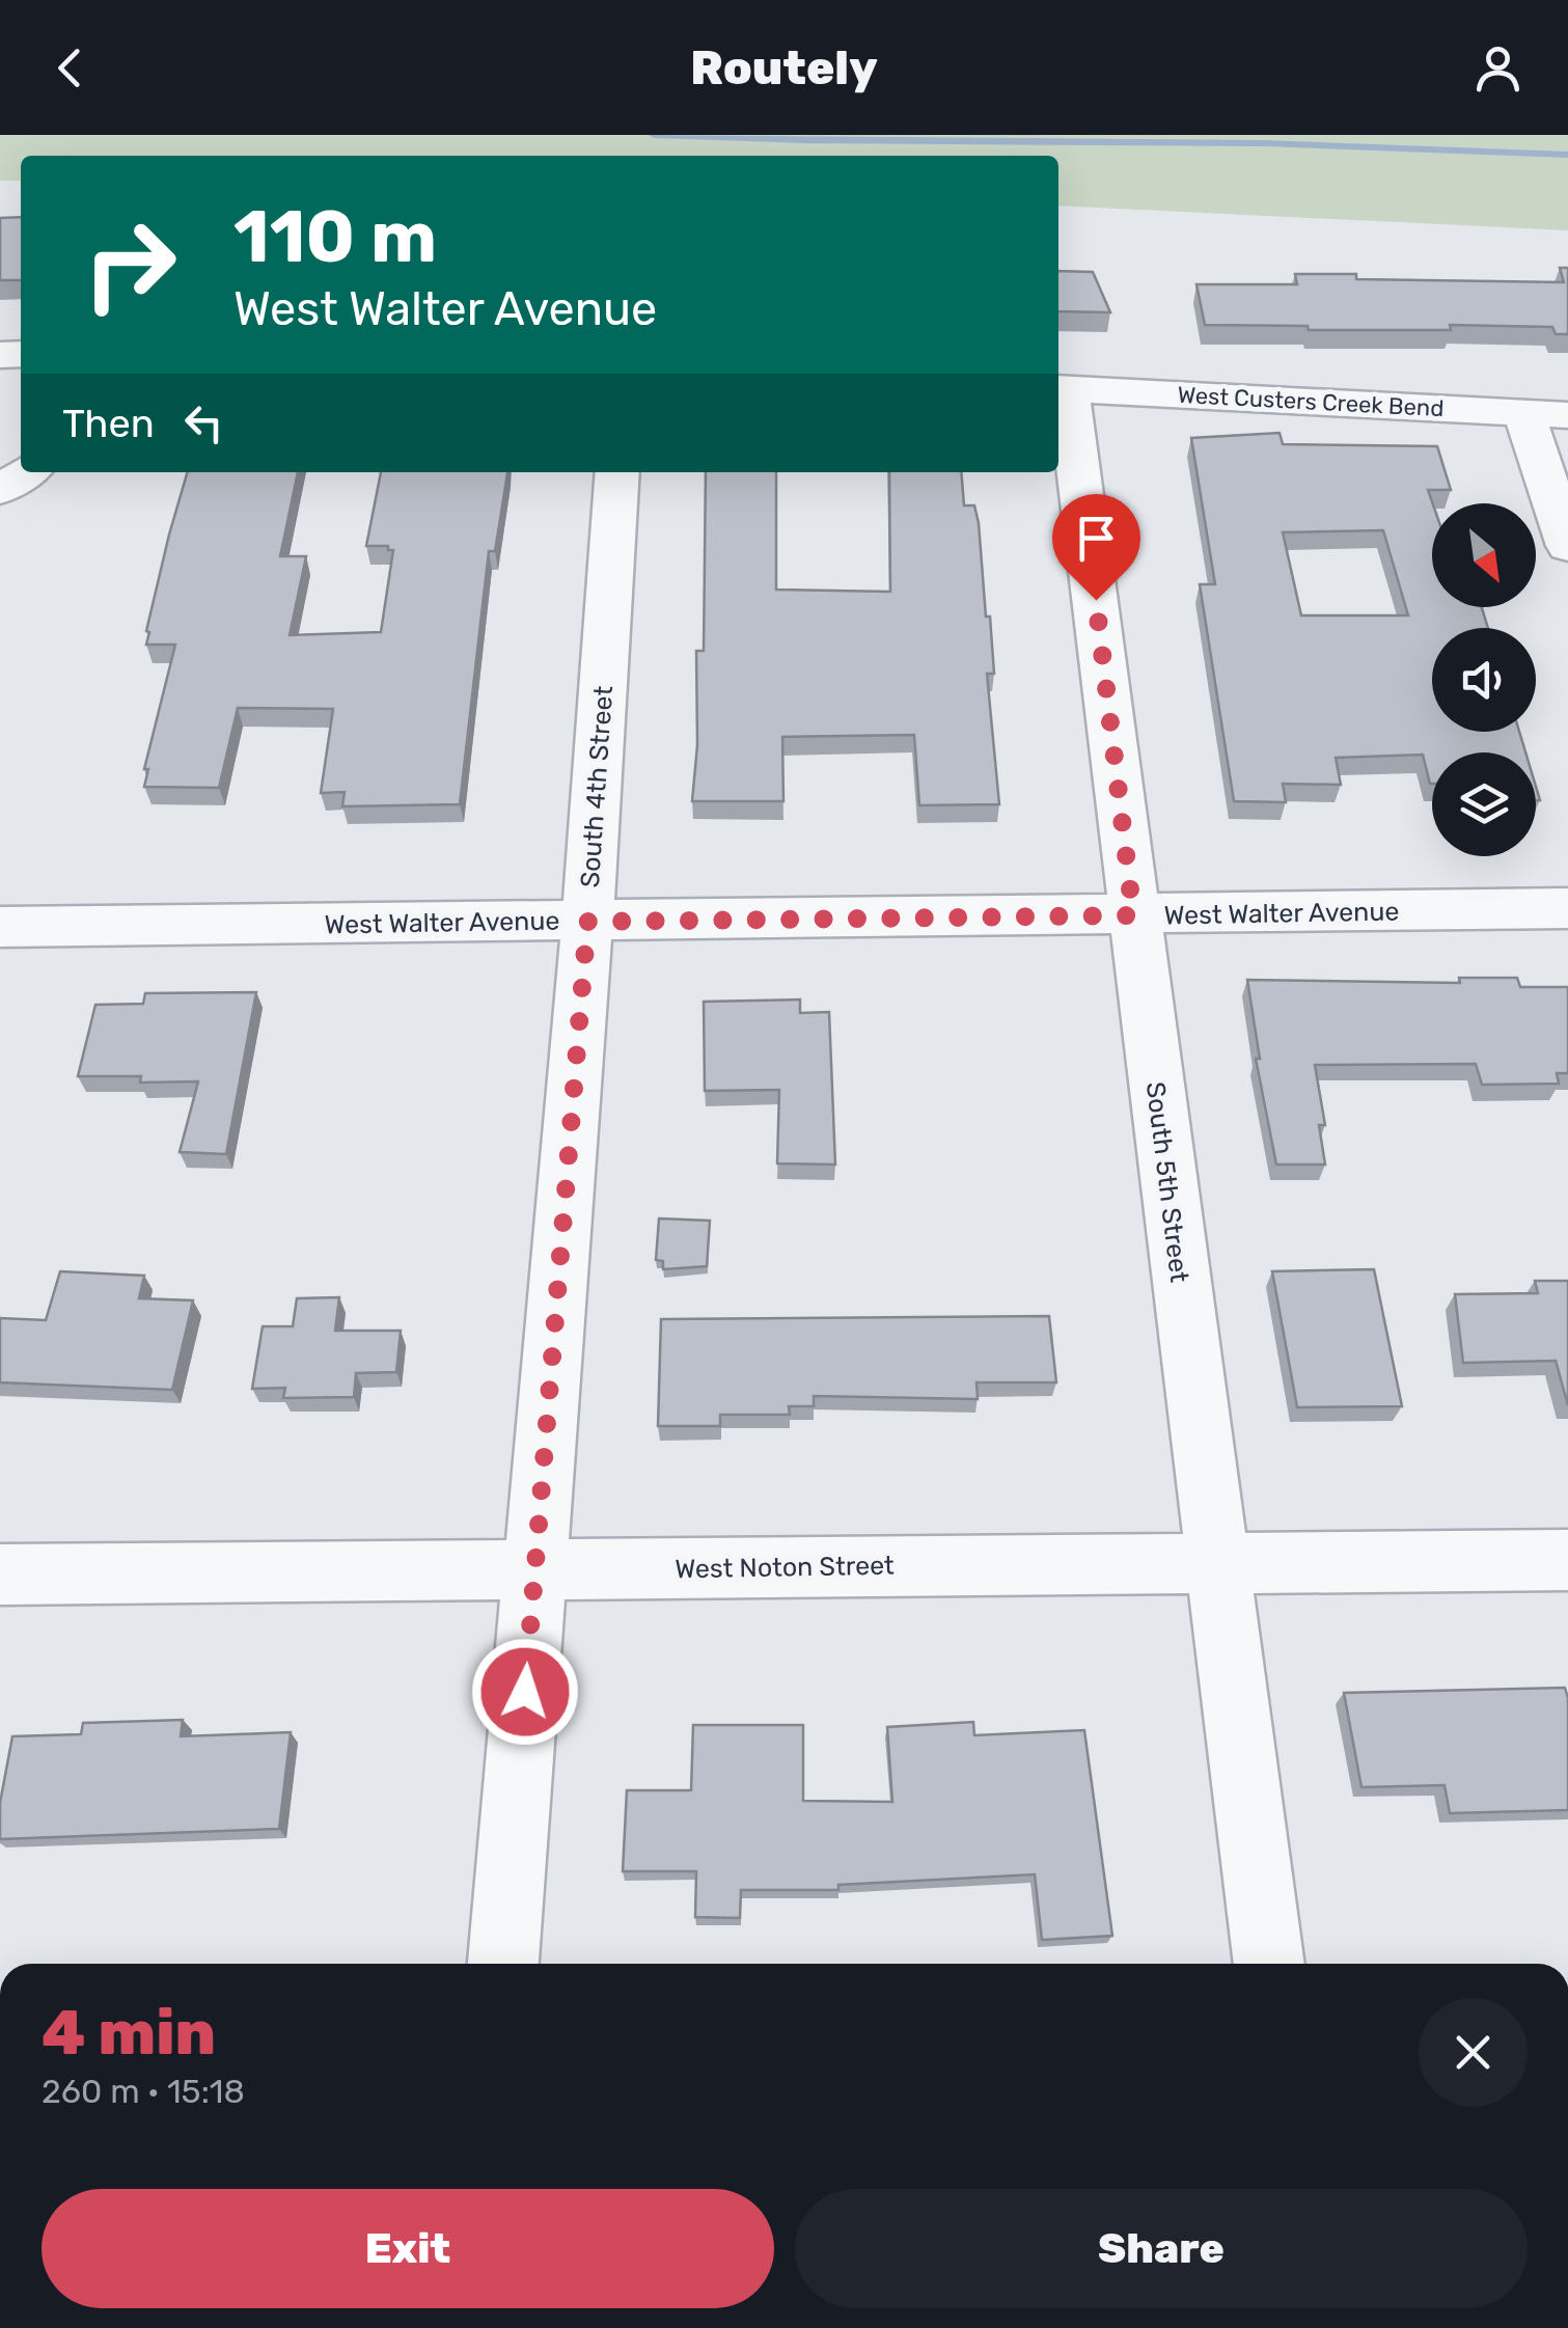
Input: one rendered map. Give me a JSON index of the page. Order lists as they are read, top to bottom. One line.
{"streets":{"street":["West Custers Creek Bend","South 4th Street","West Walter Avenue","South 5th Street","West Noton Street"]},"crossings":[["West Custers Creek Bend","South 5th Street"],["South 4th Street","West Walter Avenue"],["South 4th Street","West Noton Street"],["West Walter Avenue","South 5th Street"],["South 5th Street","West Noton Street"]],"north":"bottom right","page":{"header":"Routely","turn":["110 m","West Walter Avenue"],"then":"Then","heading":["4 min","260 m · 15:18"],"buttons":["Exit","Share"]}}
